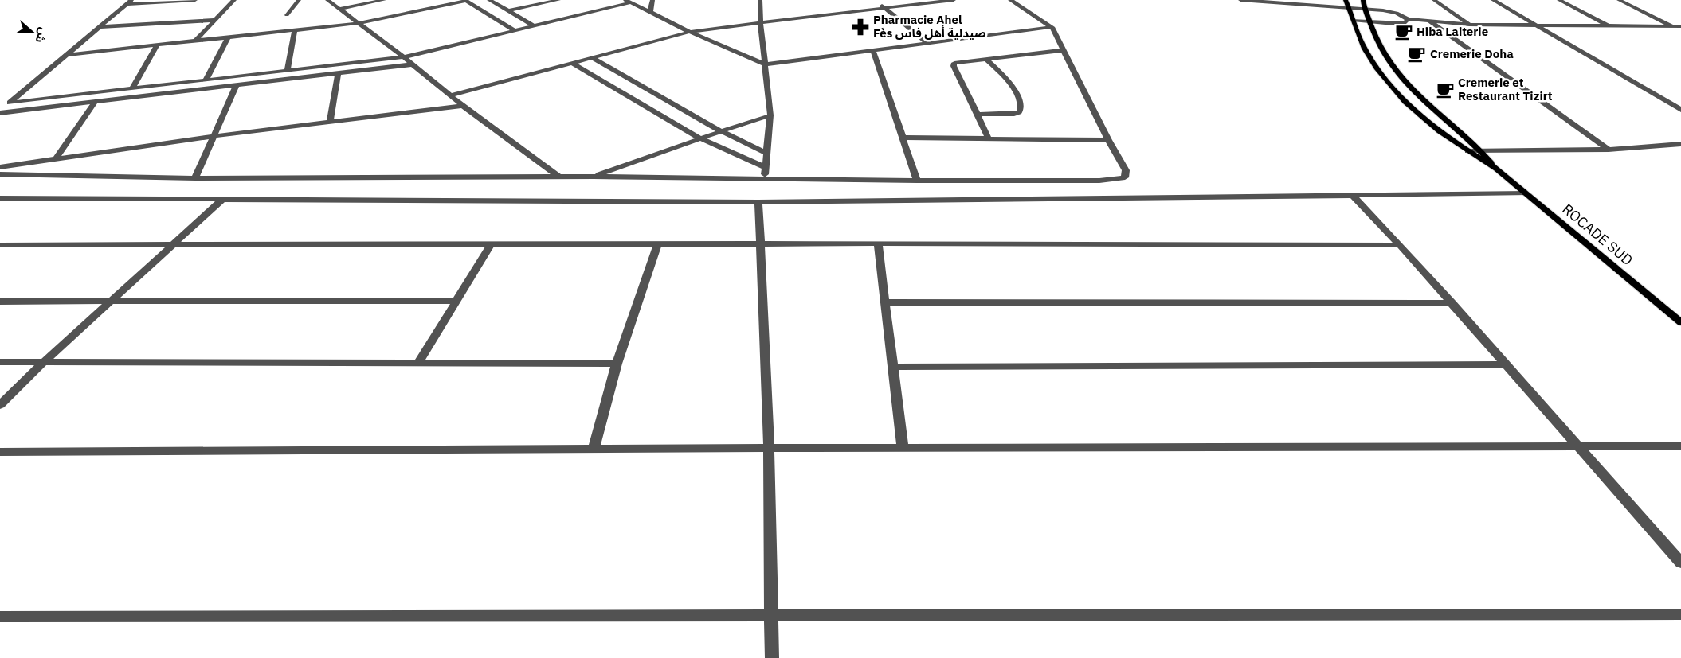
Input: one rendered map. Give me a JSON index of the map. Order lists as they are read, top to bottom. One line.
{"streets":{"main road":["ROCADE SUD"]},"places":{"pharmacy":["Pharmacie Ahel Fès صيدلية أهل فاس"],"cafe":["Hiba Laiterie","Cremerie Doha","Cremerie et Restaurant Tizirt"]},"north":"right"}
